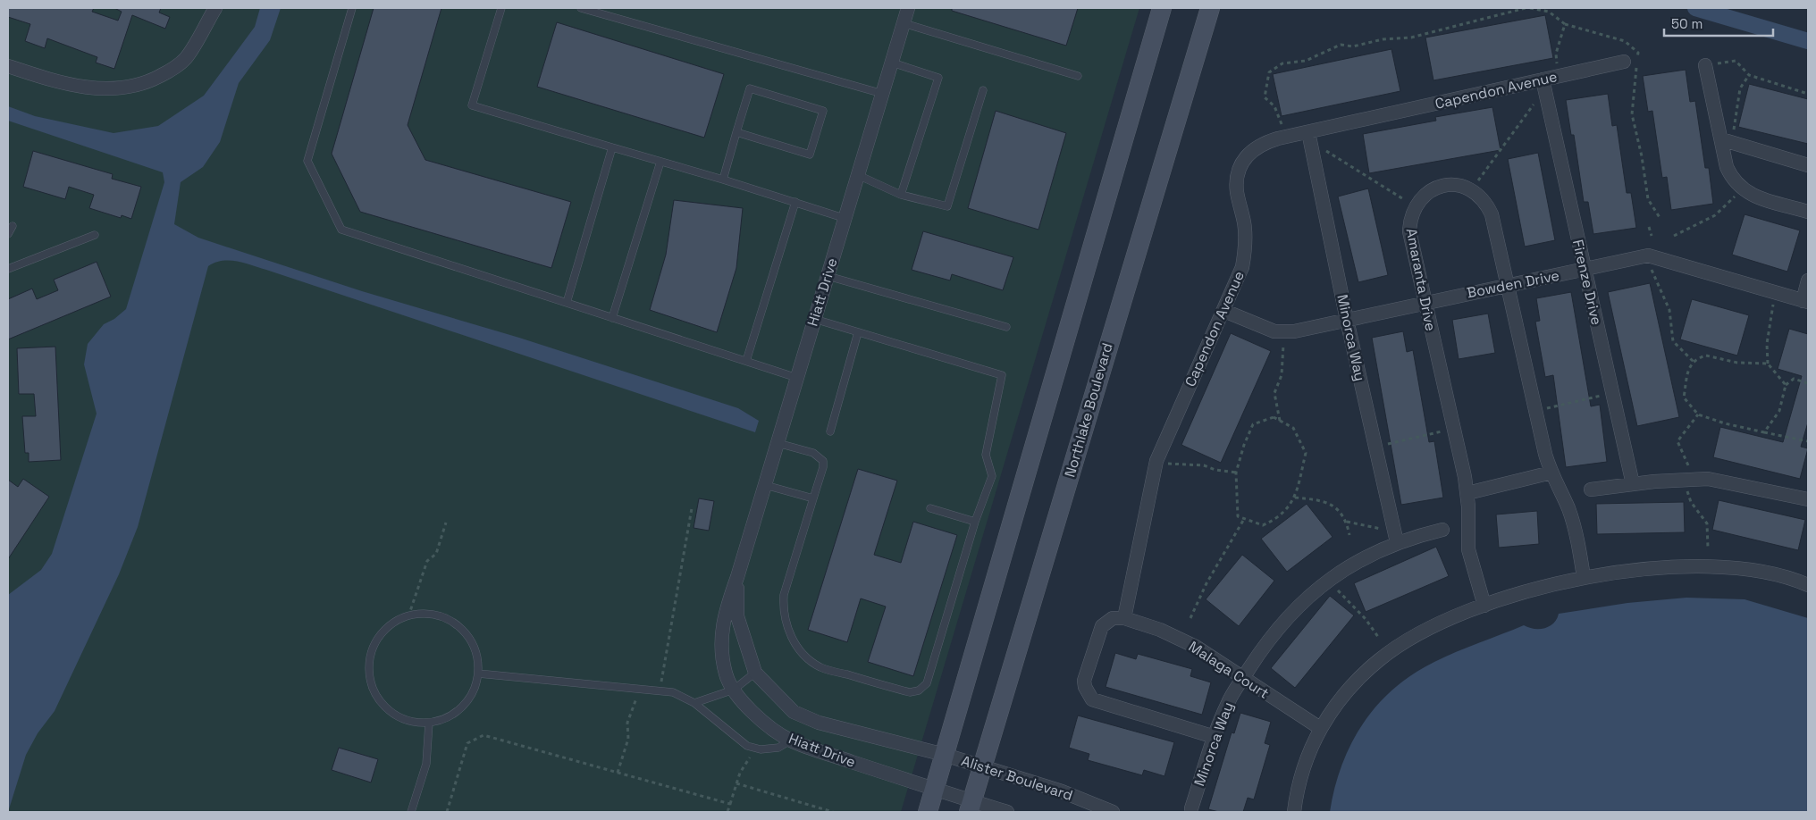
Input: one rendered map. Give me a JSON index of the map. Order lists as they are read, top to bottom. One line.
{"streets":{"main road":["Northlake Boulevard"],"street":["Capendon Avenue","Amaranta Drive","Firenze Drive","Bowden Drive","Hiatt Drive","Minorca Way","Malaga Court","Alister Boulevard"]},"crossings":[["Capendon Avenue","Firenze Drive"],["Capendon Avenue","Bowden Drive"],["Capendon Avenue","Minorca Way"],["Capendon Avenue","Malaga Court"],["Amaranta Drive","Bowden Drive"],["Firenze Drive","Bowden Drive"],["Bowden Drive","Minorca Way"],["Hiatt Drive","Alister Boulevard"],["Minorca Way","Malaga Court"],["Northlake Boulevard","Alister Boulevard"]],"scale_bar":"50 m"}
